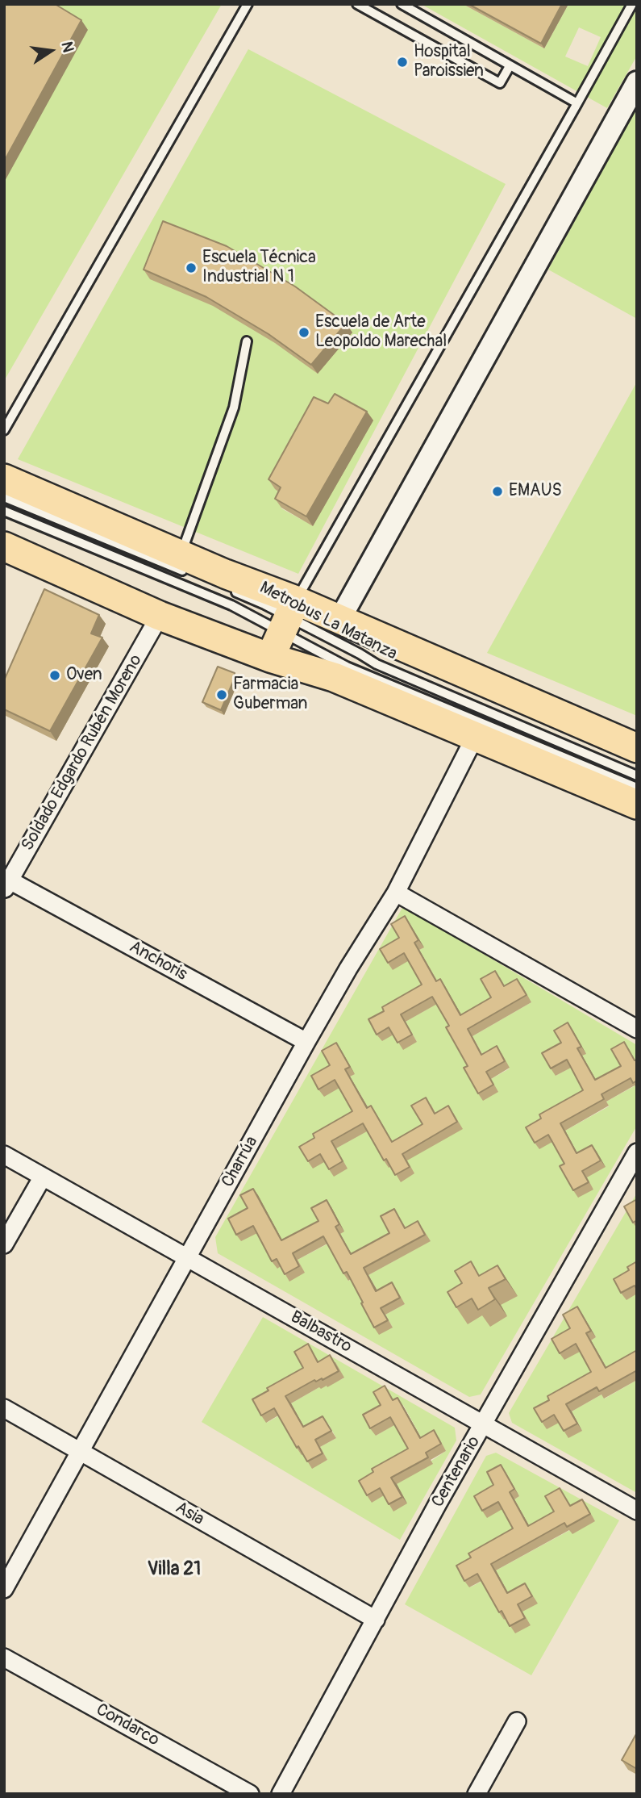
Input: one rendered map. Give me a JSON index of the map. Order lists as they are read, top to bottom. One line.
{"streets":{"street":["Soldado Edgardo Rubén Moreno","Anchoris","Charrúa","Balbastro","Centenario","Asia","Condarco"],"lane":["Metrobus La Matanza"]},"crossings":[["Soldado Edgardo Rubén Moreno","Anchoris"],["Anchoris","Charrúa"],["Charrúa","Balbastro"],["Charrúa","Asia"],["Balbastro","Centenario"],["Centenario","Asia"]],"districts":["Villa 21"],"places":["Hospital Paroissien","Escuela Técnica Industrial N 1","Escuela de Arte Leopoldo Marechal","EMAUS","Oven","Farmacia Guberman"],"north":"right"}
